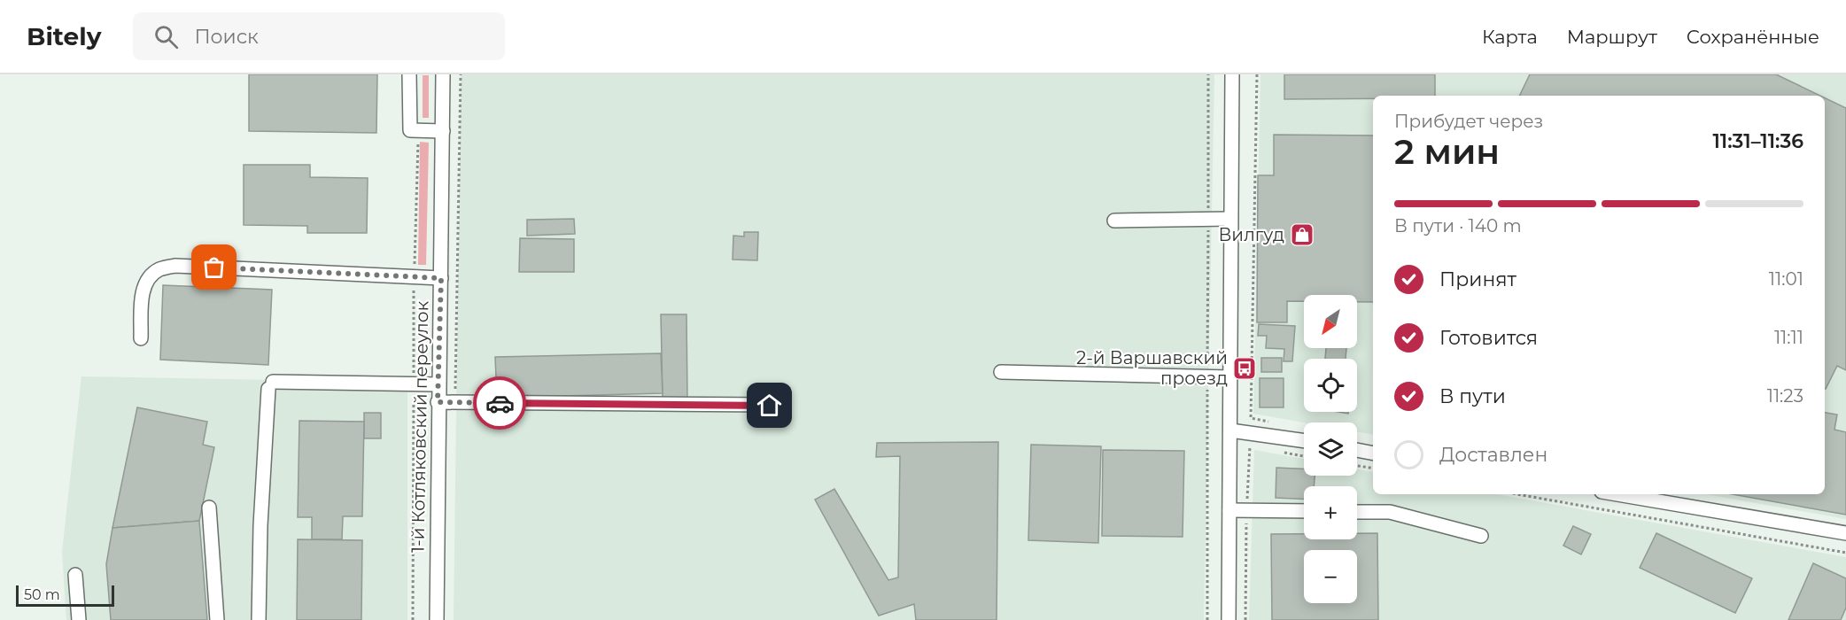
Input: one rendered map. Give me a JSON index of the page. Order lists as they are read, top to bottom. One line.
{"streets":{"street":["1-й Котляковский переулок"]},"places":{"shop":["Вилгуд"],"bus stop":["2-й Варшавский проезд"]},"scale_bar":"50 m","north":"bottom left","page":{"header":"Bitely","search":"Поиск","nav":["Карта","Маршрут","Сохранённые"],"heading":["2 мин","Прибудет через","11:31–11:36"],"bar":"В пути · 140 m","list":[["Принят","11:01"],["Готовится","11:11"],["В пути","11:23"],"Доставлен"],"map_buttons":["+","−"],"scale":"50 m"}}
